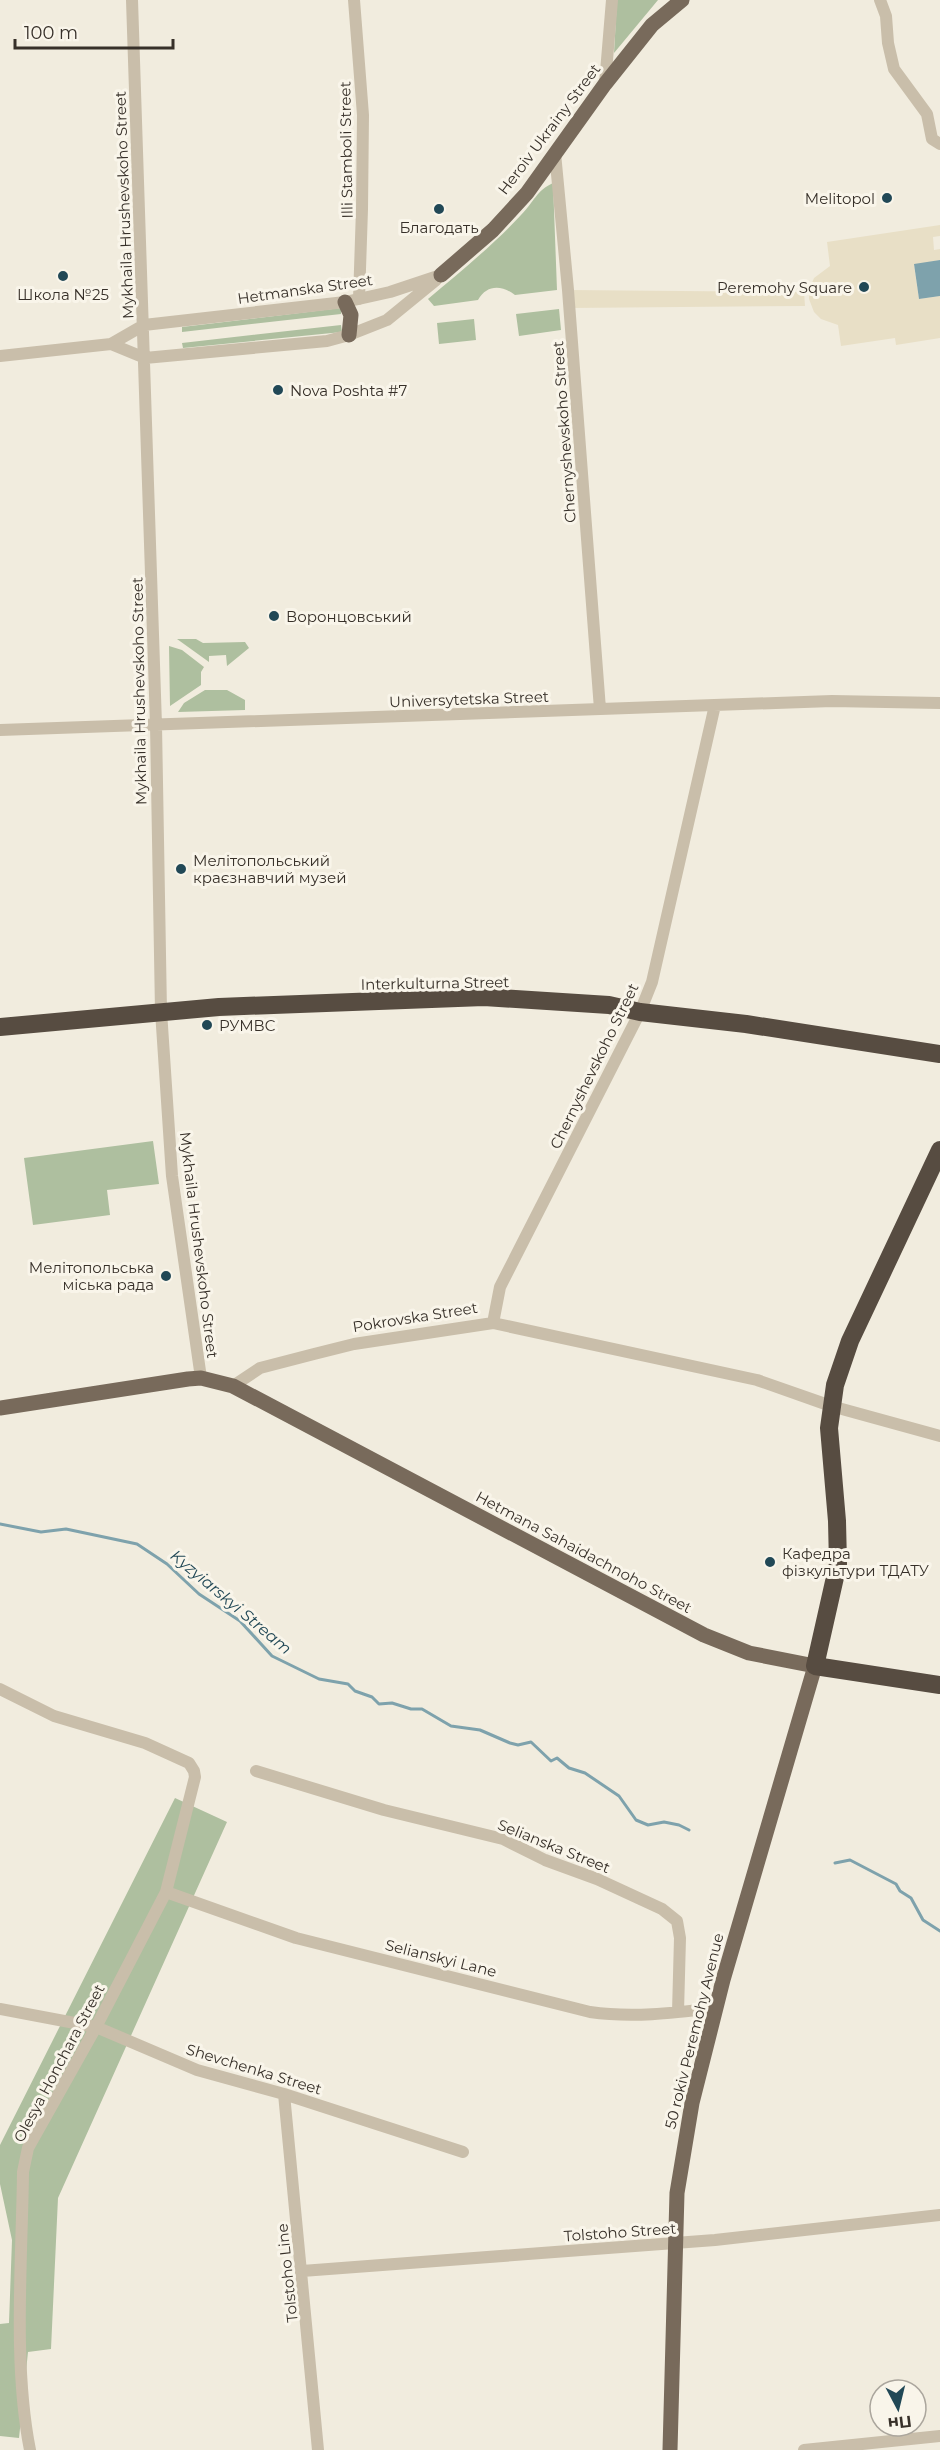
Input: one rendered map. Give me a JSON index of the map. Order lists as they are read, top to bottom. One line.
{"streets":{"highway":["Interkulturna Street","Hetmana Sahaidachnoho Street"],"main road":["Heroiv Ukrainy Street","50 rokiv Peremohy Avenue"],"street":["Illi Stamboli Street","Mykhaila Hrushevskoho Street","Hetmanska Street","Chernyshevskoho Street","Universytetska Street","Pokrovska Street","Selianska Street","Selianskyi Lane","Olesya Honchara Street","Shevchenka Street","Tolstoho Street","Tolstoho Line"]},"crossings":[["Heroiv Ukrainy Street","Hetmanska Street"],["Heroiv Ukrainy Street","Chernyshevskoho Street"],["Illi Stamboli Street","Hetmanska Street"],["Mykhaila Hrushevskoho Street","Hetmanska Street"],["Mykhaila Hrushevskoho Street","Universytetska Street"],["Mykhaila Hrushevskoho Street","Interkulturna Street"],["Chernyshevskoho Street","Universytetska Street"],["Chernyshevskoho Street","Interkulturna Street"],["Chernyshevskoho Street","Pokrovska Street"],["Pokrovska Street","Hetmana Sahaidachnoho Street"],["Hetmana Sahaidachnoho Street","50 rokiv Peremohy Avenue"],["Selianska Street","Selianskyi Lane"],["Selianskyi Lane","50 rokiv Peremohy Avenue"],["Selianskyi Lane","Olesya Honchara Street"],["50 rokiv Peremohy Avenue","Tolstoho Street"],["Olesya Honchara Street","Shevchenka Street"],["Shevchenka Street","Tolstoho Line"],["Tolstoho Street","Tolstoho Line"]],"water":["Kyzyiarskyi Stream"],"places":["Melitopol","Благодать","Школа №25","Peremohy Square","Nova Poshta #7","Воронцовський","Мелітопольський краєзнавчий музей","РУМВC","Мелітопольська міська рада","Кафедра фізкультури ТДАТУ"],"scale_bar":"100 m","north":"bottom"}
